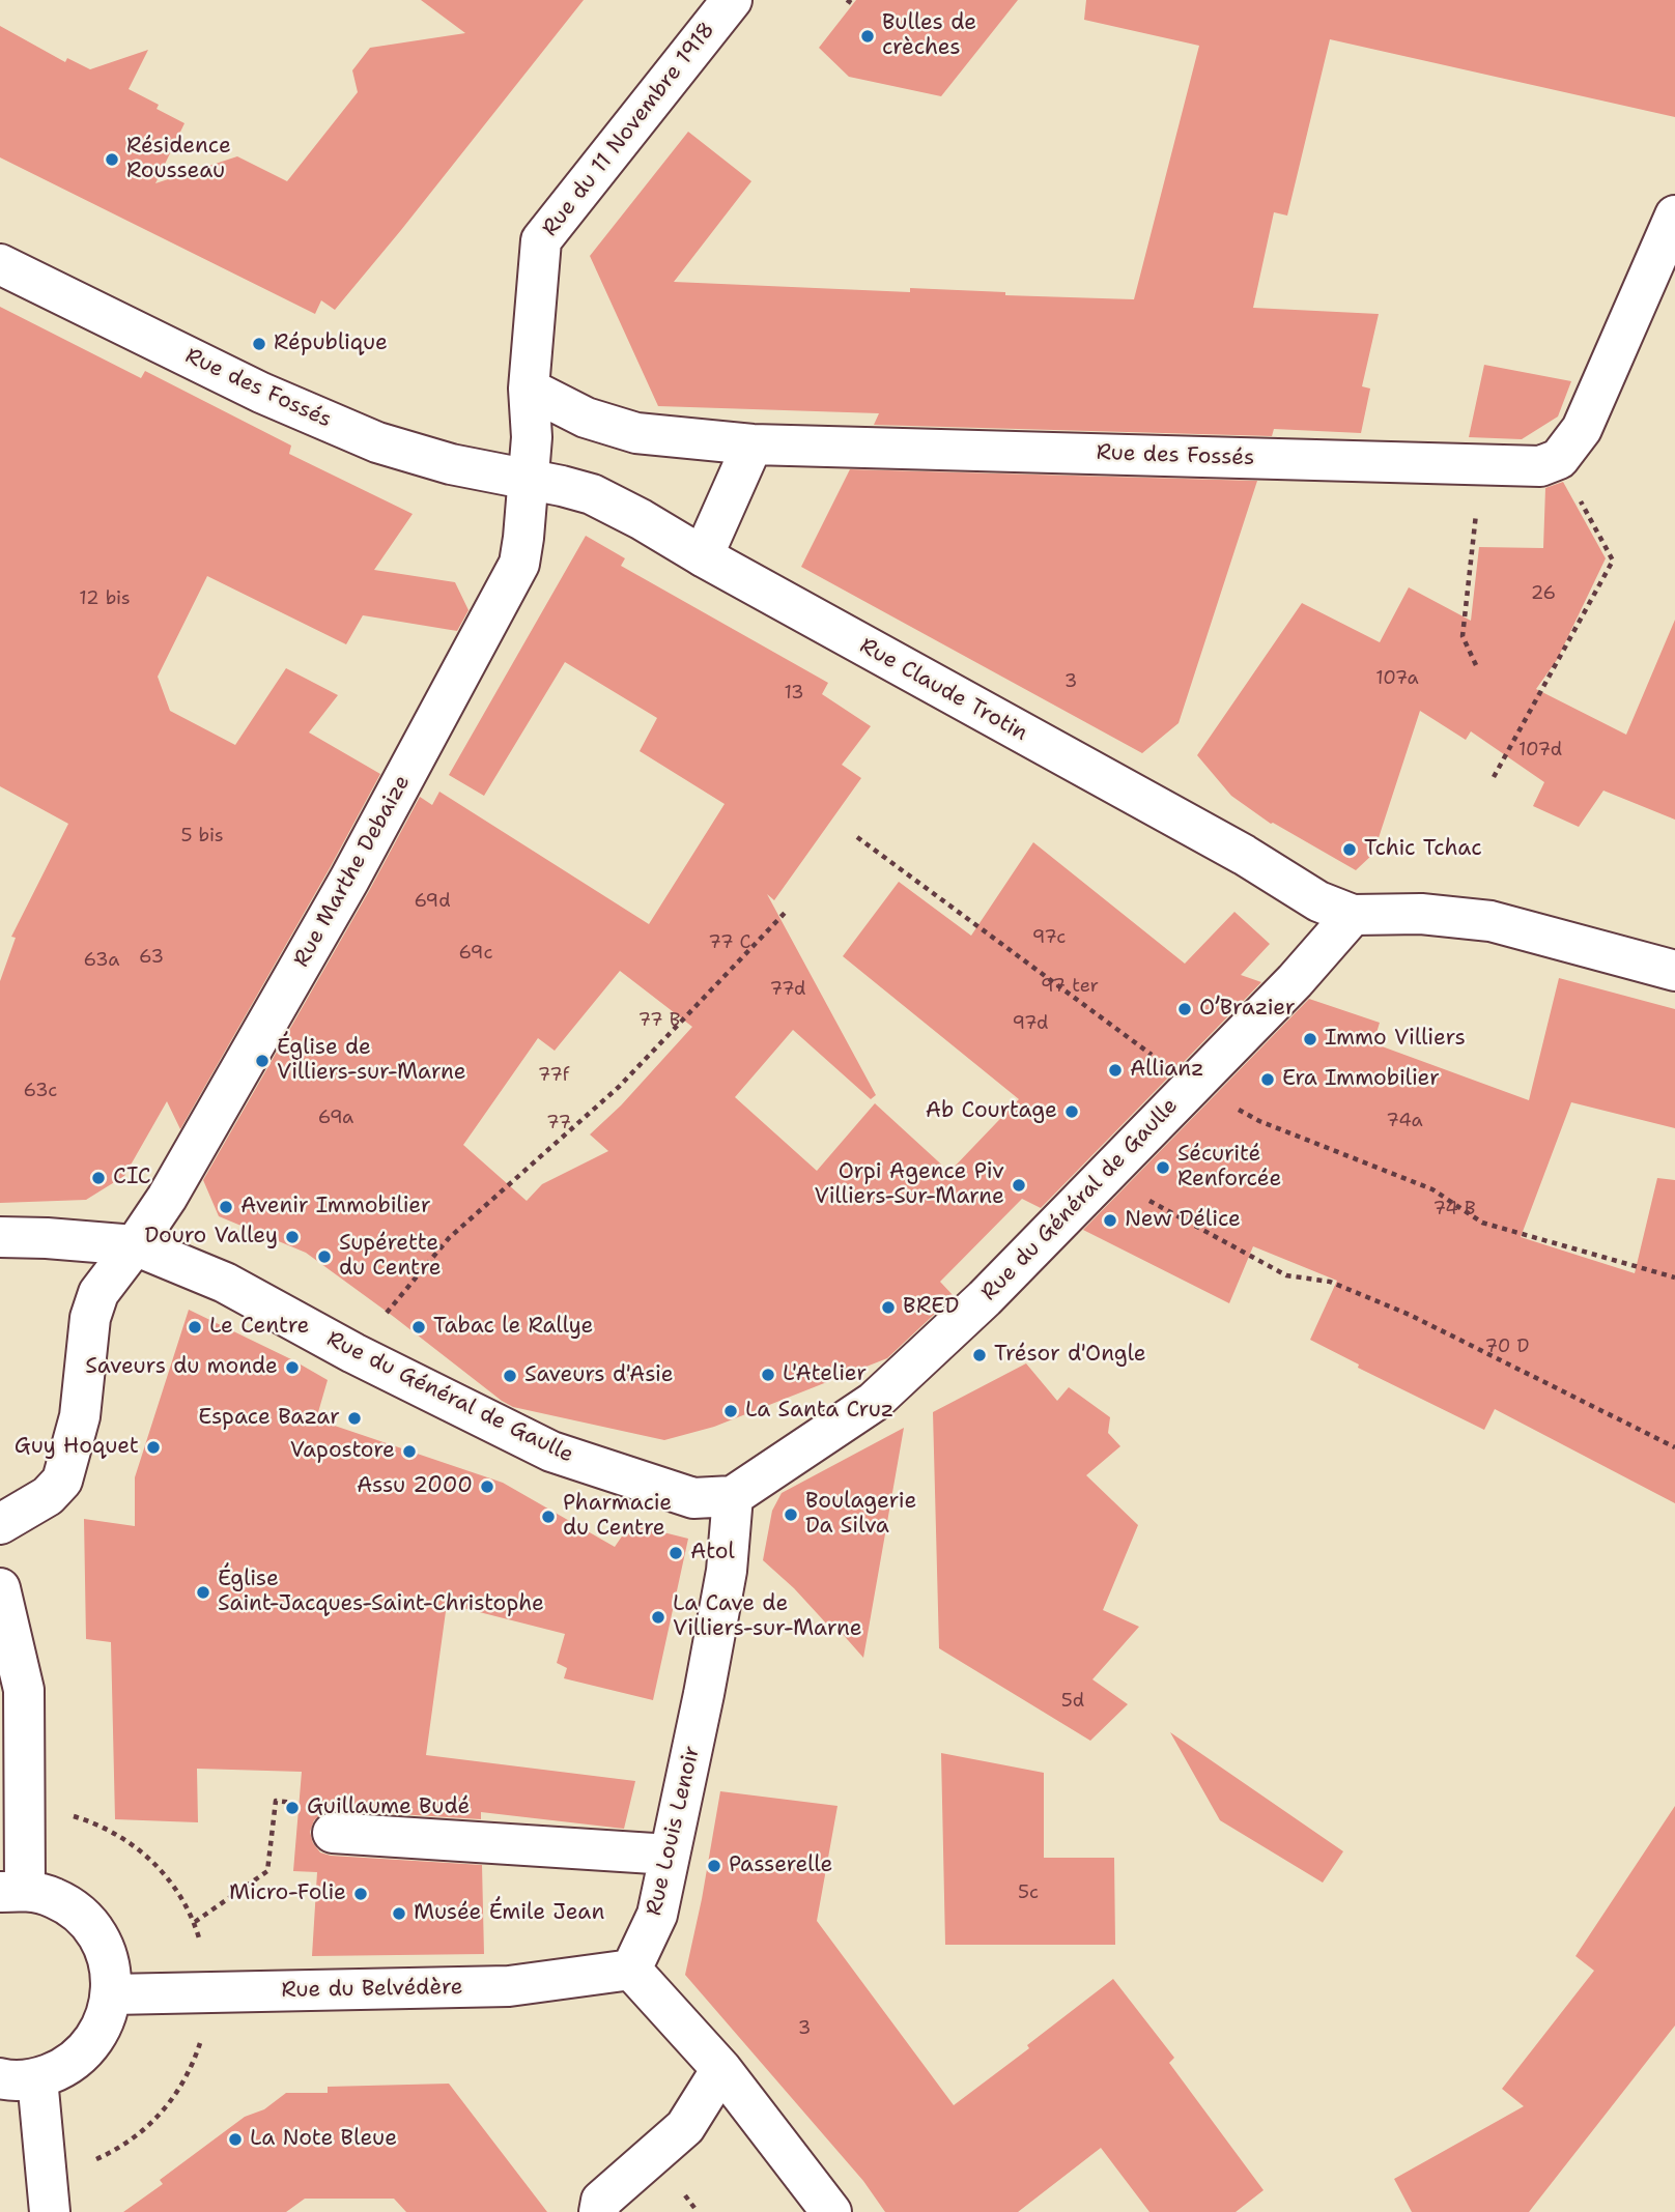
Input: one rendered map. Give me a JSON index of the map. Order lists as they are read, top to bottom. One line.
{"streets":{"street":["Rue du 11 Novembre 1918","Rue des Fossés","Rue Claude Trotin","Rue Marthe Debaize","Rue du Général de Gaulle","Rue Louis Lenoir","Rue du Belvédère"]},"crossings":[["Rue du 11 Novembre 1918","Rue des Fossés"],["Rue du 11 Novembre 1918","Rue Claude Trotin"],["Rue du 11 Novembre 1918","Rue Marthe Debaize"],["Rue des Fossés","Rue Claude Trotin"],["Rue des Fossés","Rue Marthe Debaize"],["Rue Claude Trotin","Rue Marthe Debaize"],["Rue Claude Trotin","Rue du Général de Gaulle"],["Rue Marthe Debaize","Rue du Général de Gaulle"],["Rue du Général de Gaulle","Rue Louis Lenoir"],["Rue Louis Lenoir","Rue du Belvédère"]],"places":["Bulles de crèches","Résidence Rousseau","République","Tchic Tchac","O’Brazier","Immo Villiers","Église de Villiers-sur-Marne","Allianz","Era Immobilier","Ab Courtage","Sécurité Renforcée","CIC","Orpi Agence Piv Villiers-Sur-Marne","Avenir Immobilier","New Délice","Douro Valley","Supérette du Centre","BRED","Le Centre","Tabac le Rallye","Trésor d'Ongle","Saveurs du monde","L'Atelier","Saveurs d'Asie","La Santa Cruz","Espace Bazar","Guy Hoquet","Vapostore","Assu 2000","Boulagerie Da Silva","Pharmacie du Centre","Atol","Église Saint-Jacques-Saint-Christophe","La Cave de Villiers-sur-Marne","Guillaume Budé","Passerelle","Micro-Folie","Musée Émile Jean","La Note Bleue"],"house_numbers":["26","12 bis","107a","3","13","107d","5 bis","69d","97c","77 C","69c","63","63a","97 ter","77d","77 B","97d","77f","63c","69a","74a","77","74 B","70 D","5d","5c","3"]}
